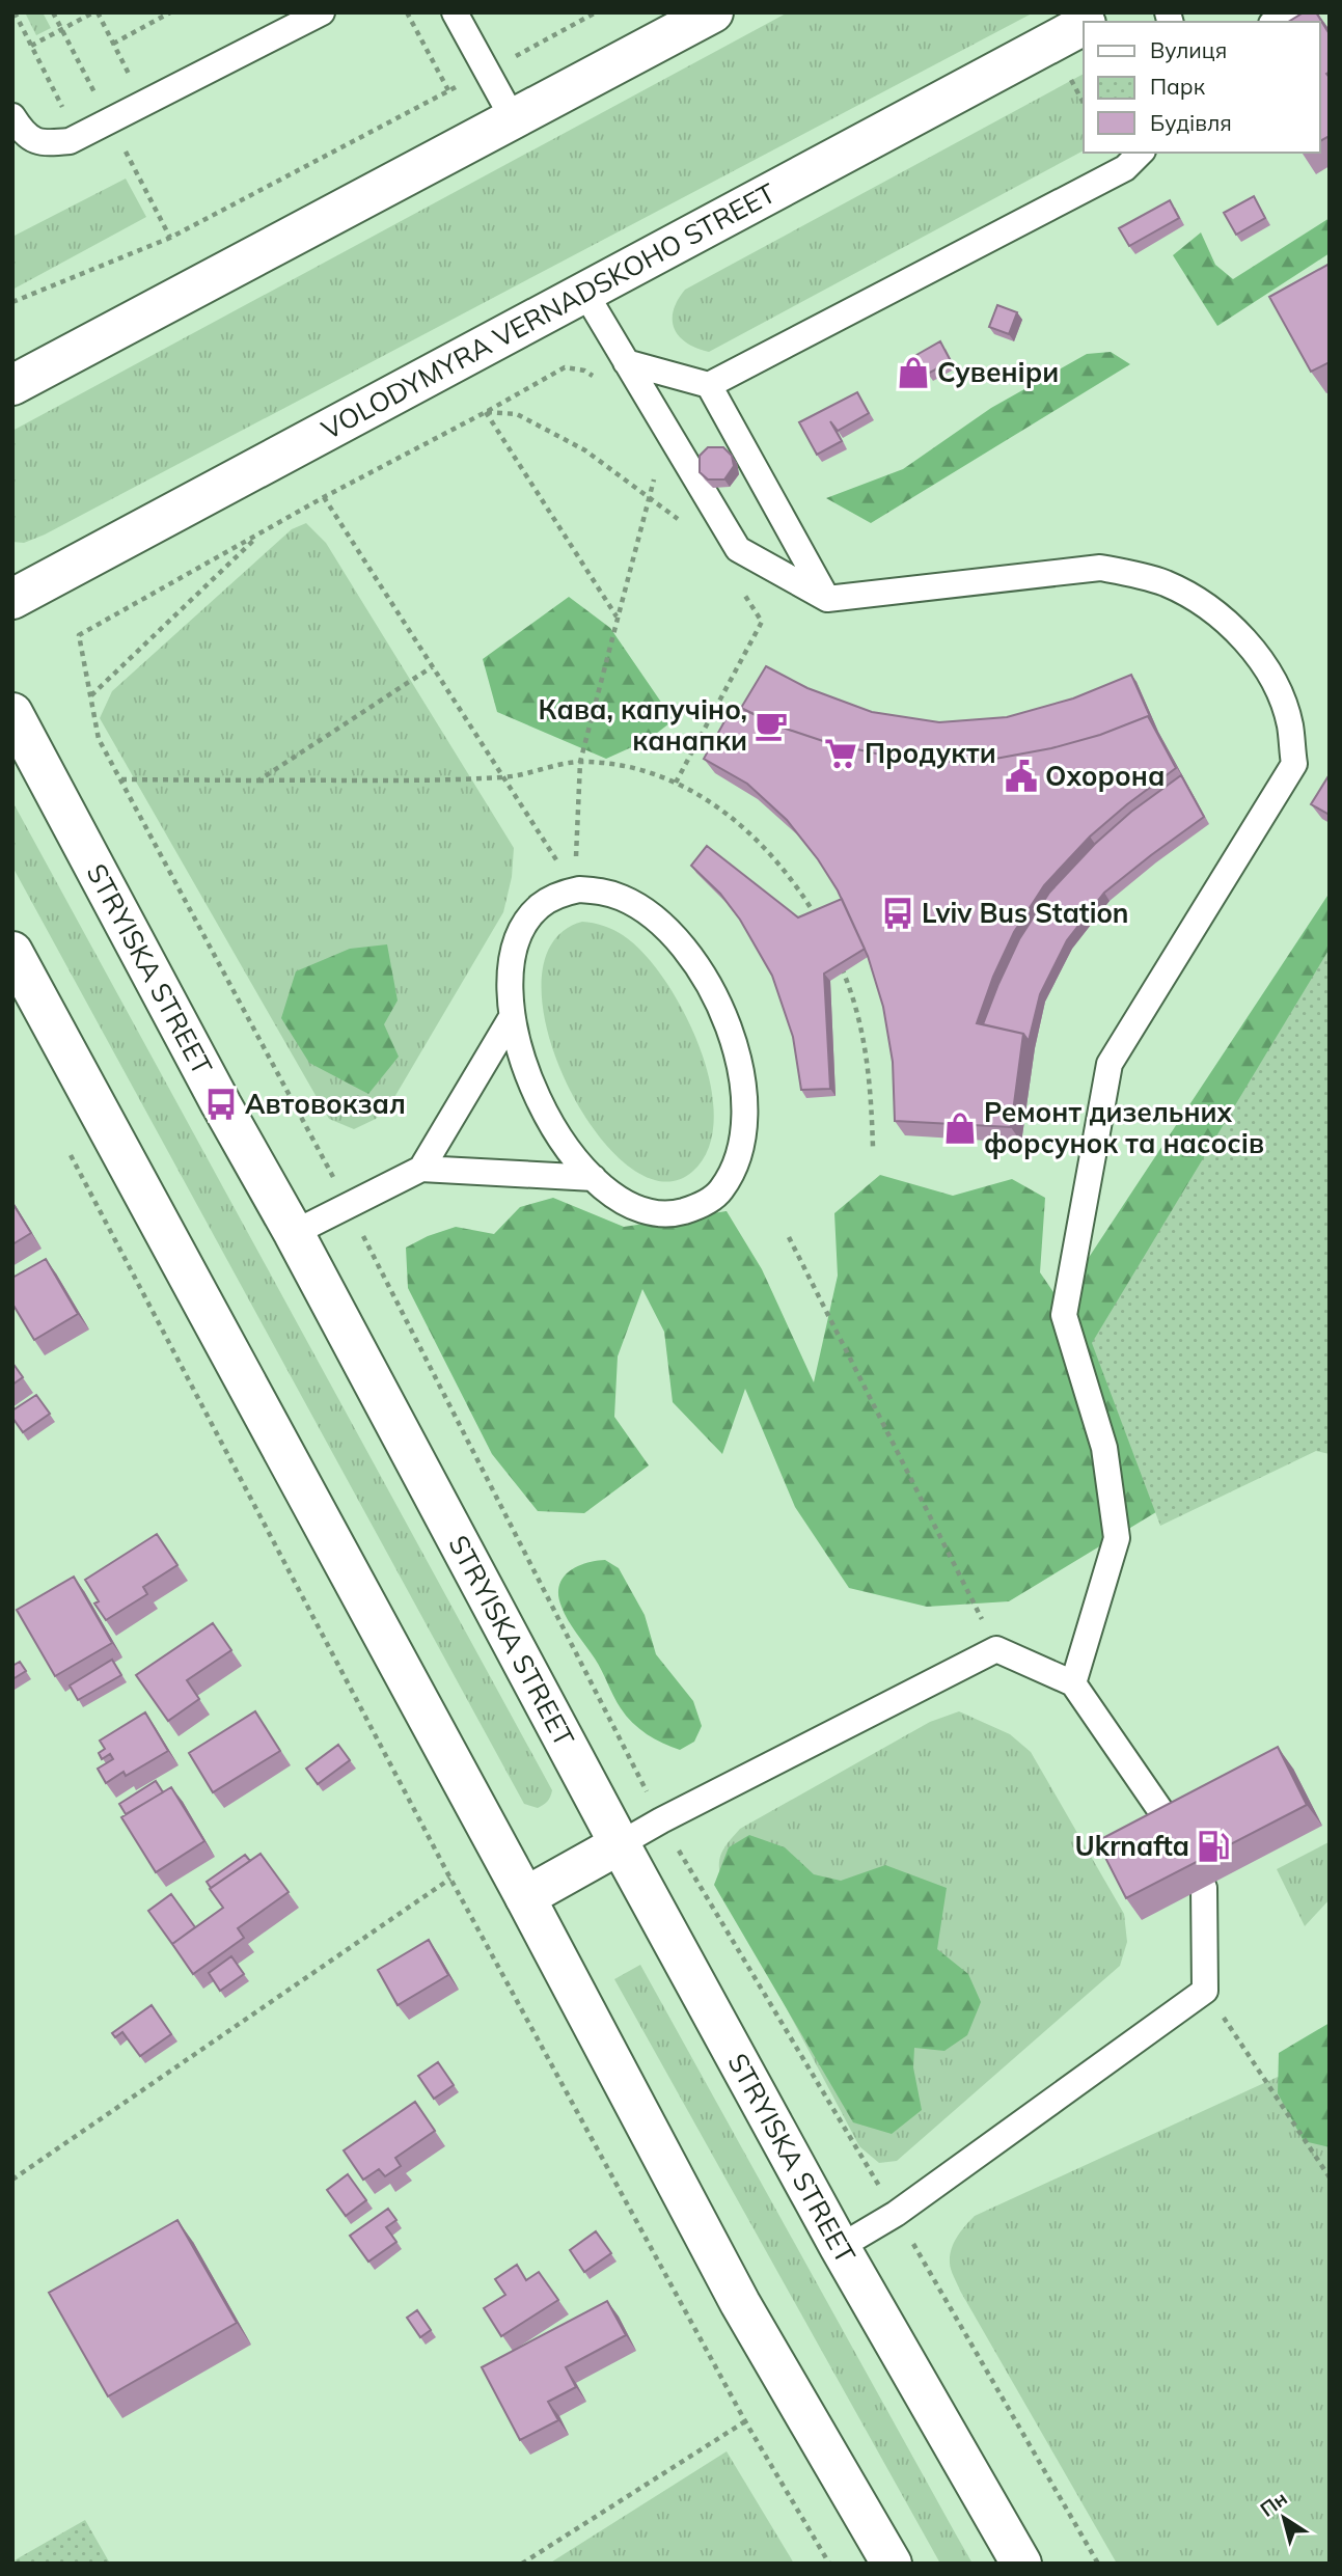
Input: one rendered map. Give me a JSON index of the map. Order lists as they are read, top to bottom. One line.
{"streets":{"main road":["VOLODYMYRA VERNADSKOHO STREET","STRYISKA STREET"]},"places":{"shop":["Сувеніри","Ремонт дизельних форсунок та насосів"],"cafe":["Кава, капучіно, канапки"],"supermarket":["Продукти"],"public building":["Охорона"],"bus stop":["Lviv Bus Station","Автовокзал"],"fuel station":["Ukrnafta"]},"legend":["Вулиця","Парк","Будівля"],"north":"top left"}
